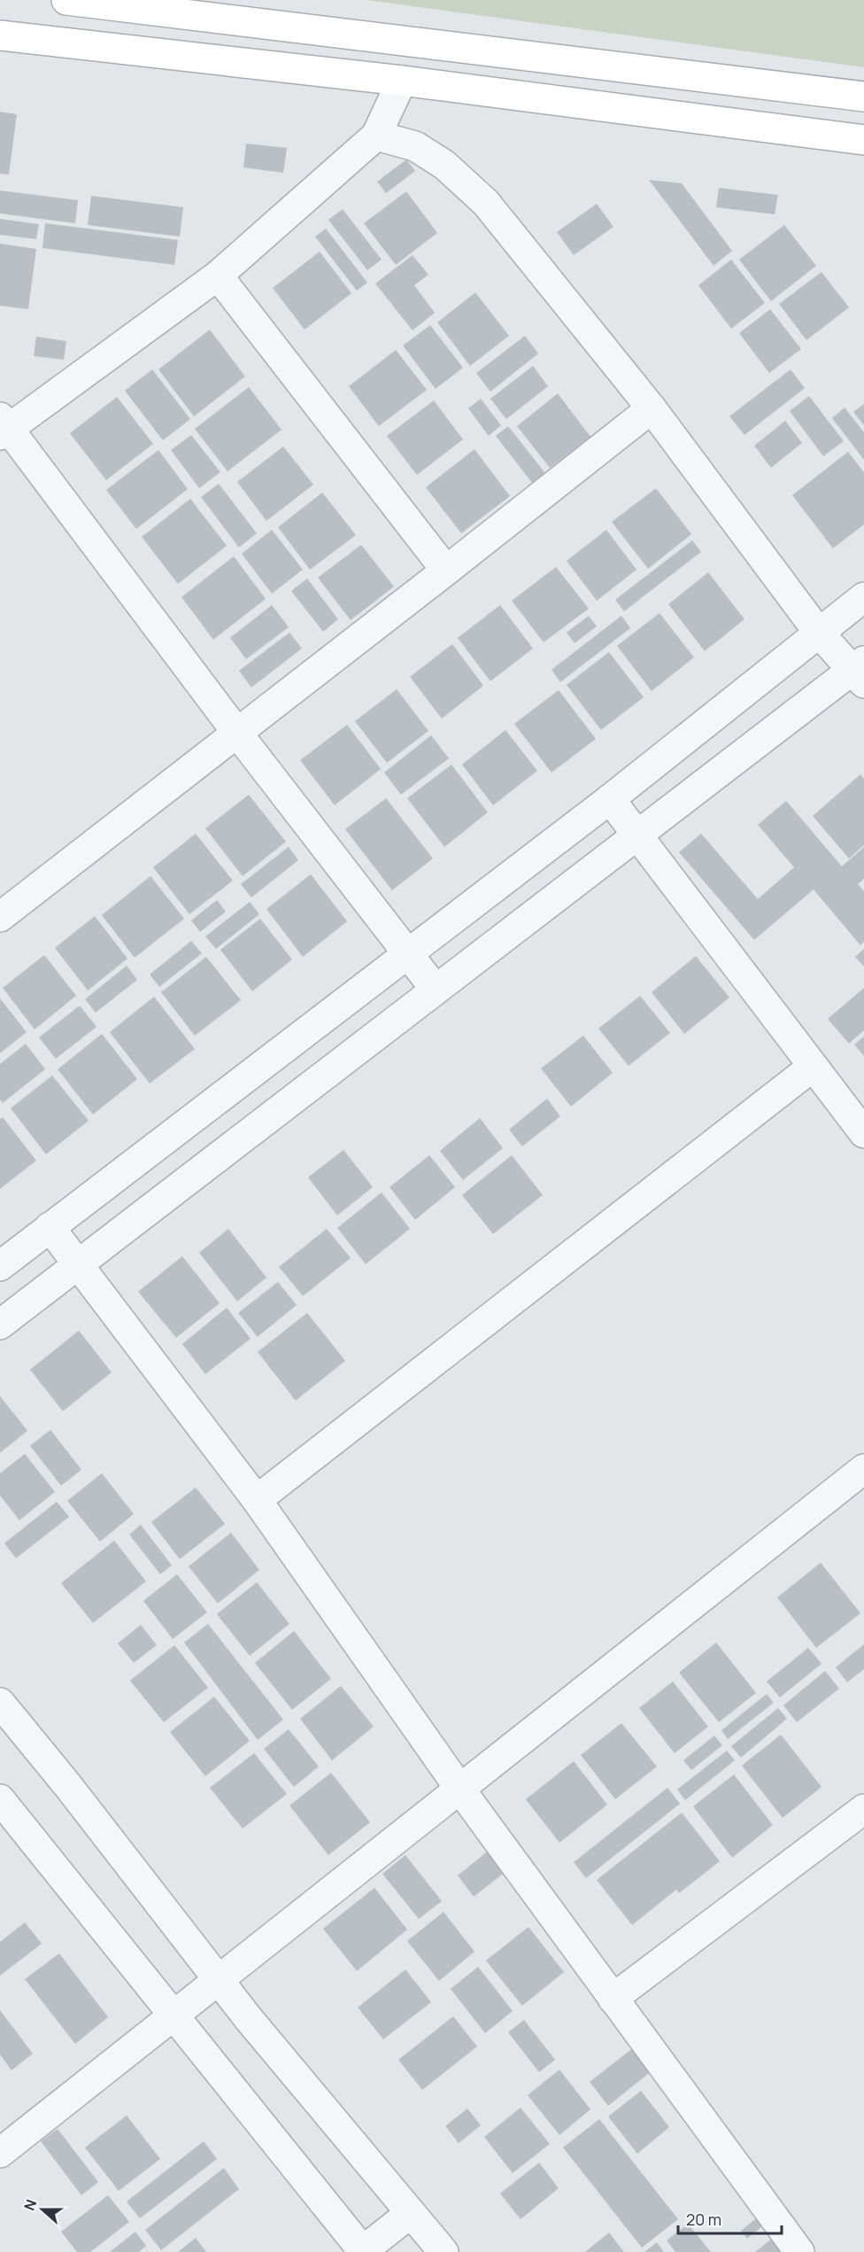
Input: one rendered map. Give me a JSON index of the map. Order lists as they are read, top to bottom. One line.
{"scale_bar":"20 m","north":"left"}
